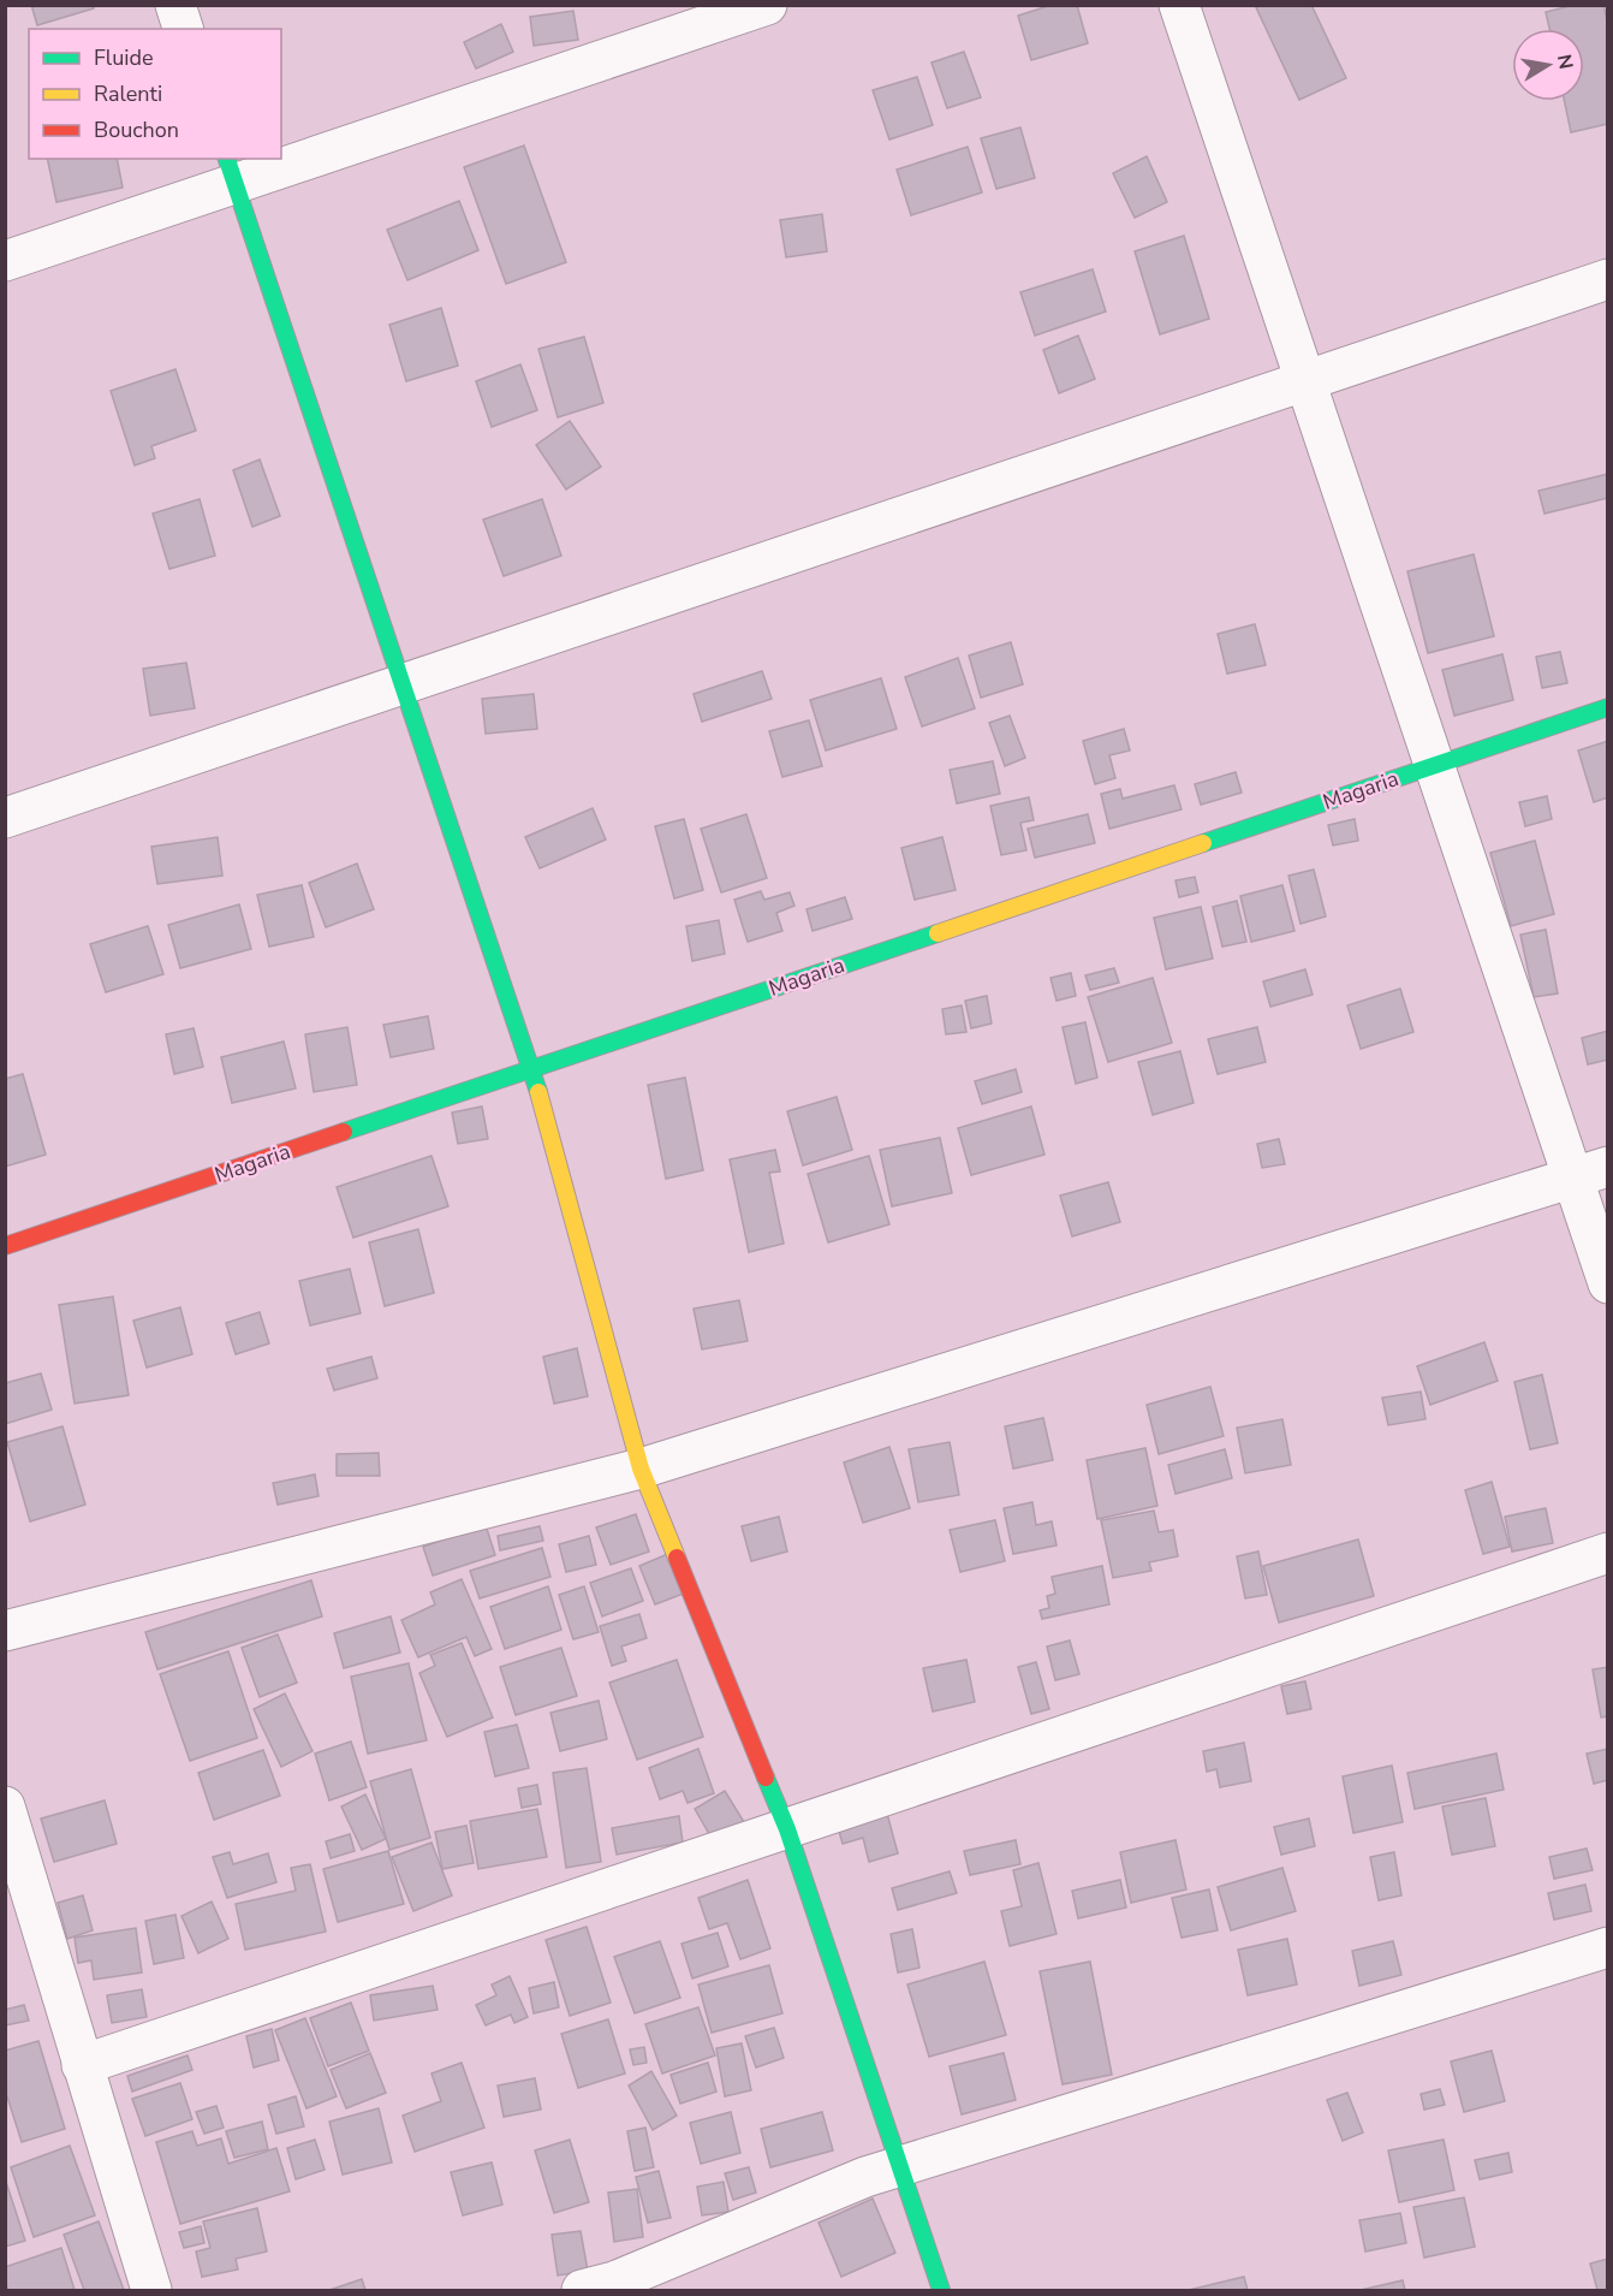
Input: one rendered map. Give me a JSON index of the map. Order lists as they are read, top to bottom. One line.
{"streets":{"street":["Magaria"]},"legend":["Fluide","Ralenti","Bouchon"],"north":"right"}
